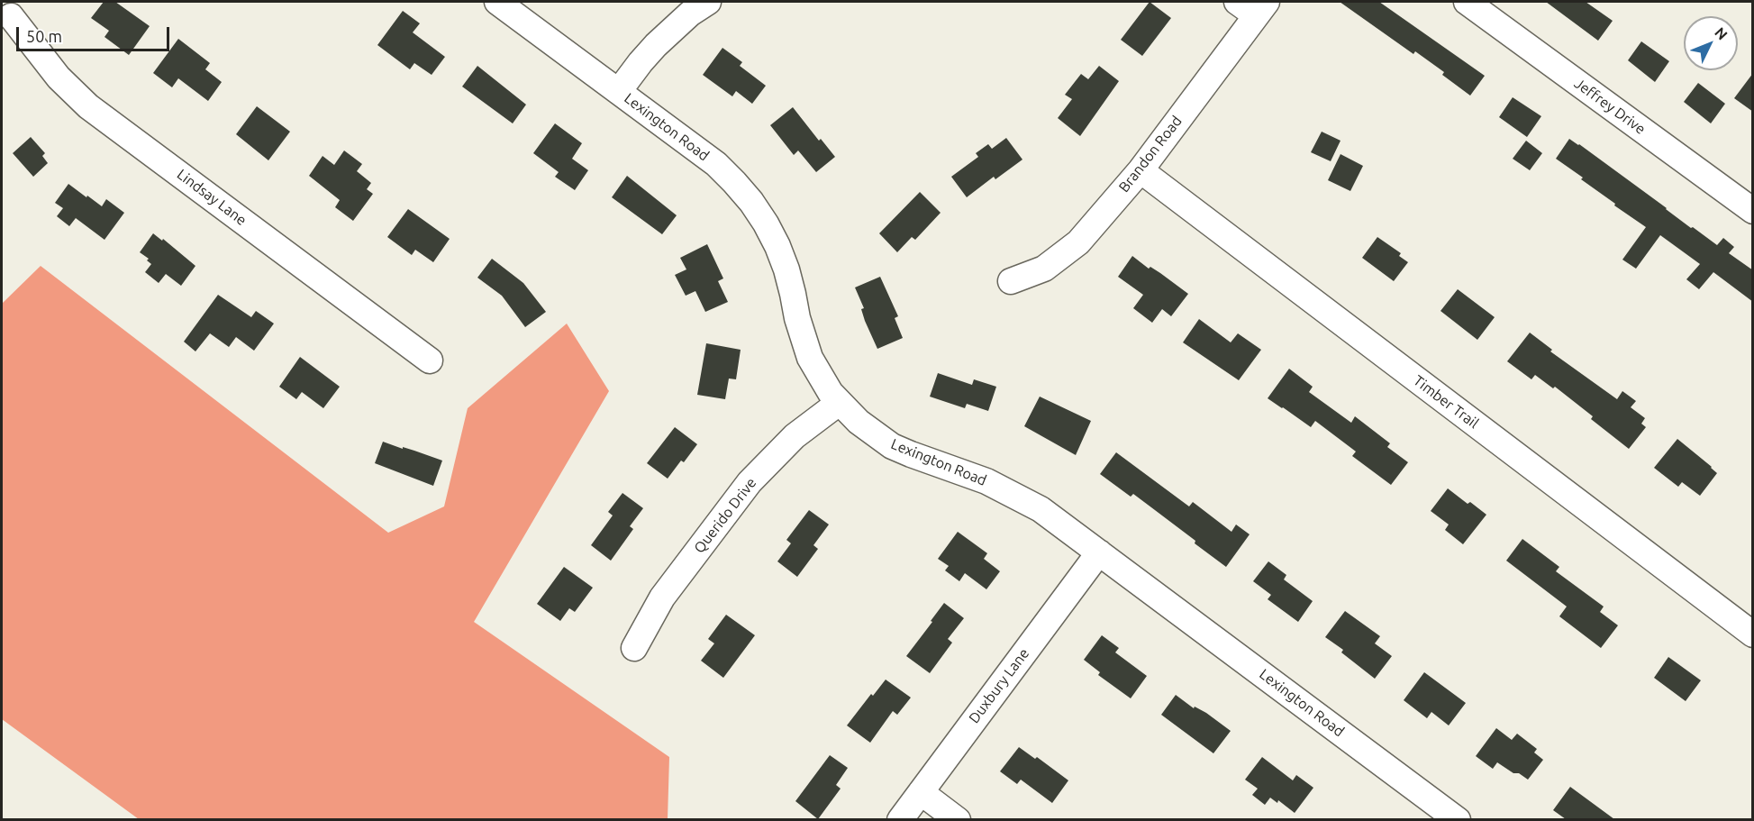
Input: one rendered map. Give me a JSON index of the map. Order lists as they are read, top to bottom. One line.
{"streets":{"street":["Jeffrey Drive","Lexington Road","Brandon Road","Lindsay Lane","Timber Trail","Querido Drive","Duxbury Lane"]},"crossings":[["Lexington Road","Querido Drive"],["Lexington Road","Duxbury Lane"],["Brandon Road","Timber Trail"]],"scale_bar":"50 m","north":"top right"}
